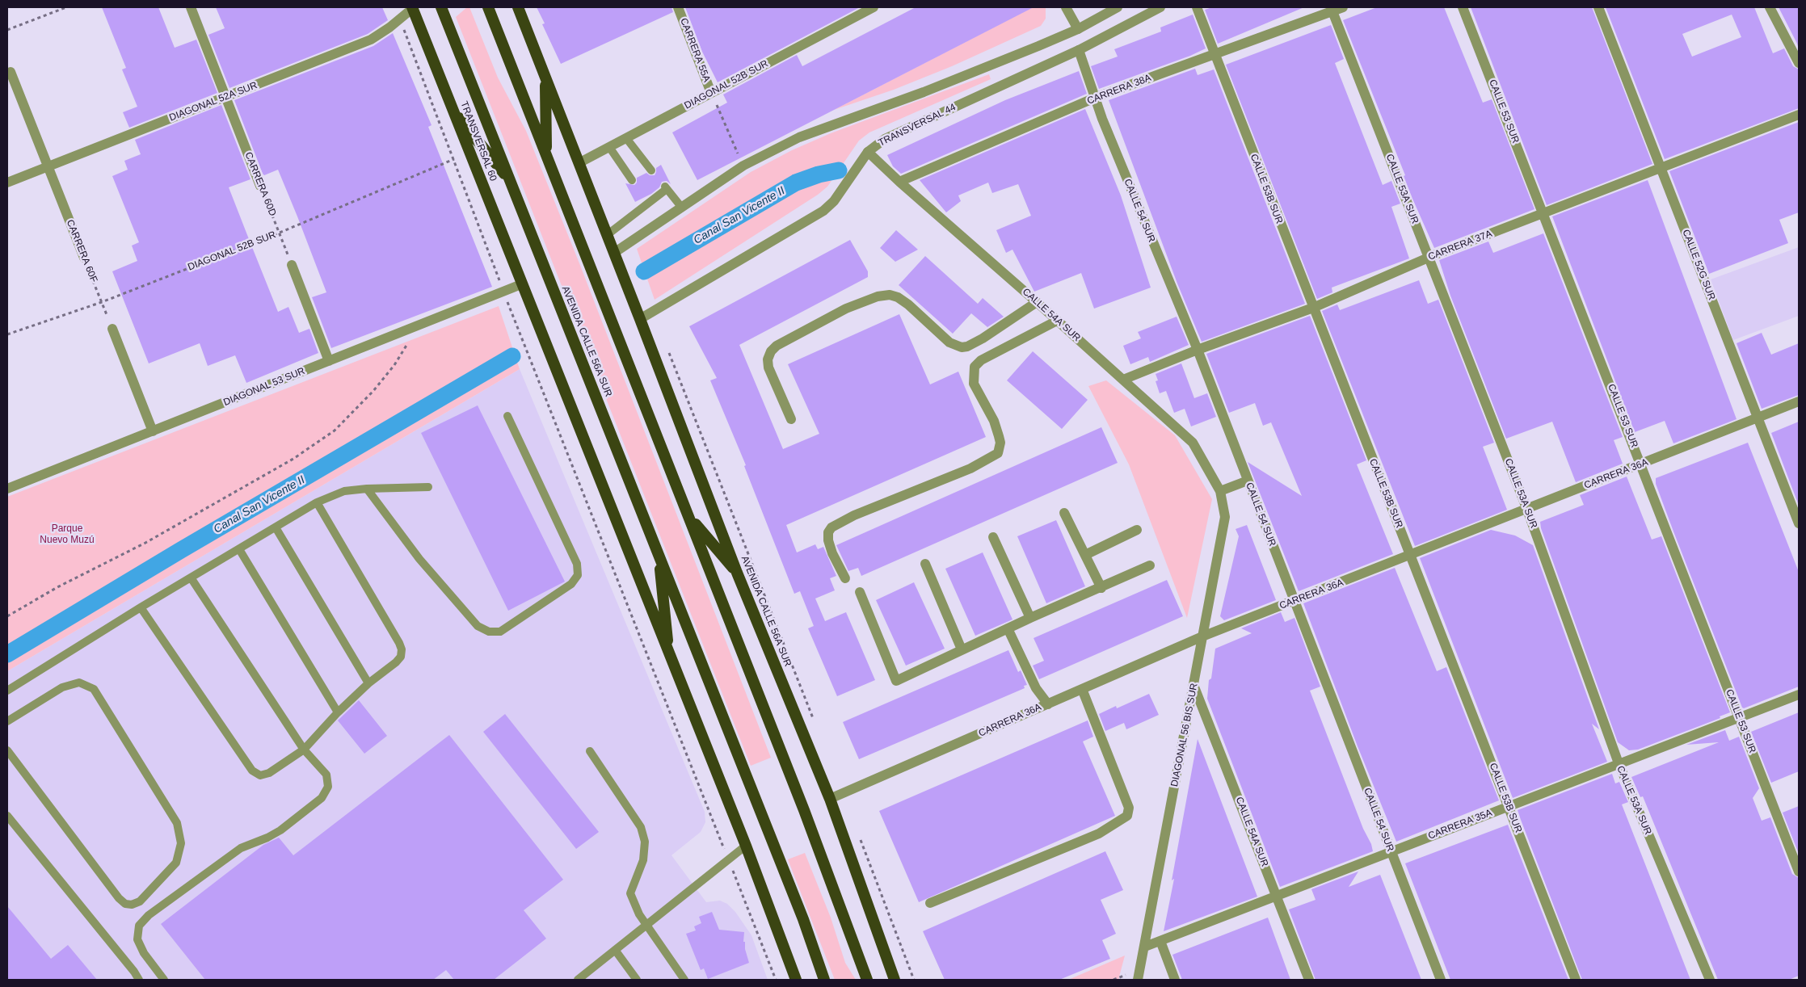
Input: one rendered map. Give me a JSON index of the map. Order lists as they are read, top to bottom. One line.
{"streets":{"highway":["TRANSVERSAL 60","AVENIDA CALLE 56A SUR"],"street":["CARRERA 55A","DIAGONAL 52B SUR","CARRERA 38A","DIAGONAL 52A SUR","CALLE 53 SUR","TRANSVERSAL 44","CARRERA 60D","CALLE 53B SUR","CALLE 53A SUR","CALLE 54 SUR","CARRERA 37A","CARRERA 60F","CALLE 52G SUR","CALLE 54A SUR","DIAGONAL 53 SUR","CARRERA 36A","DIAGONAL 56 BIS SUR","CARRERA 35A"]},"crossings":[["CARRERA 55A","DIAGONAL 52B SUR"],["DIAGONAL 52B SUR","CARRERA 60D"],["DIAGONAL 52B SUR","CARRERA 60F"],["CARRERA 38A","CALLE 53B SUR"],["CARRERA 38A","CALLE 53A SUR"],["CARRERA 38A","CALLE 54 SUR"],["CARRERA 38A","CALLE 54A SUR"],["DIAGONAL 52A SUR","TRANSVERSAL 60"],["DIAGONAL 52A SUR","CARRERA 60D"],["DIAGONAL 52A SUR","CARRERA 60F"],["CALLE 53 SUR","CARRERA 37A"],["CALLE 53 SUR","CARRERA 36A"],["CALLE 53 SUR","CARRERA 35A"],["TRANSVERSAL 44","CALLE 54 SUR"],["TRANSVERSAL 44","CALLE 54A SUR"],["TRANSVERSAL 44","AVENIDA CALLE 56A SUR"],["TRANSVERSAL 60","AVENIDA CALLE 56A SUR"],["TRANSVERSAL 60","DIAGONAL 53 SUR"],["CALLE 53B SUR","CARRERA 37A"],["CALLE 53B SUR","CARRERA 36A"],["CALLE 53B SUR","CARRERA 35A"],["CALLE 53A SUR","CARRERA 37A"],["CALLE 53A SUR","CARRERA 36A"],["CALLE 53A SUR","CARRERA 35A"],["CALLE 54 SUR","CARRERA 37A"],["CALLE 54 SUR","CARRERA 36A"],["CALLE 54 SUR","CARRERA 35A"],["CARRERA 37A","CALLE 52G SUR"],["CARRERA 37A","CALLE 54A SUR"],["CALLE 52G SUR","CARRERA 36A"],["CALLE 54A SUR","DIAGONAL 56 BIS SUR"],["CALLE 54A SUR","CARRERA 35A"],["AVENIDA CALLE 56A SUR","CARRERA 36A"],["CARRERA 36A","DIAGONAL 56 BIS SUR"],["DIAGONAL 56 BIS SUR","CARRERA 35A"]],"water":["Canal San Vicente II"],"parks":["Parque Nuevo Muzú"]}
